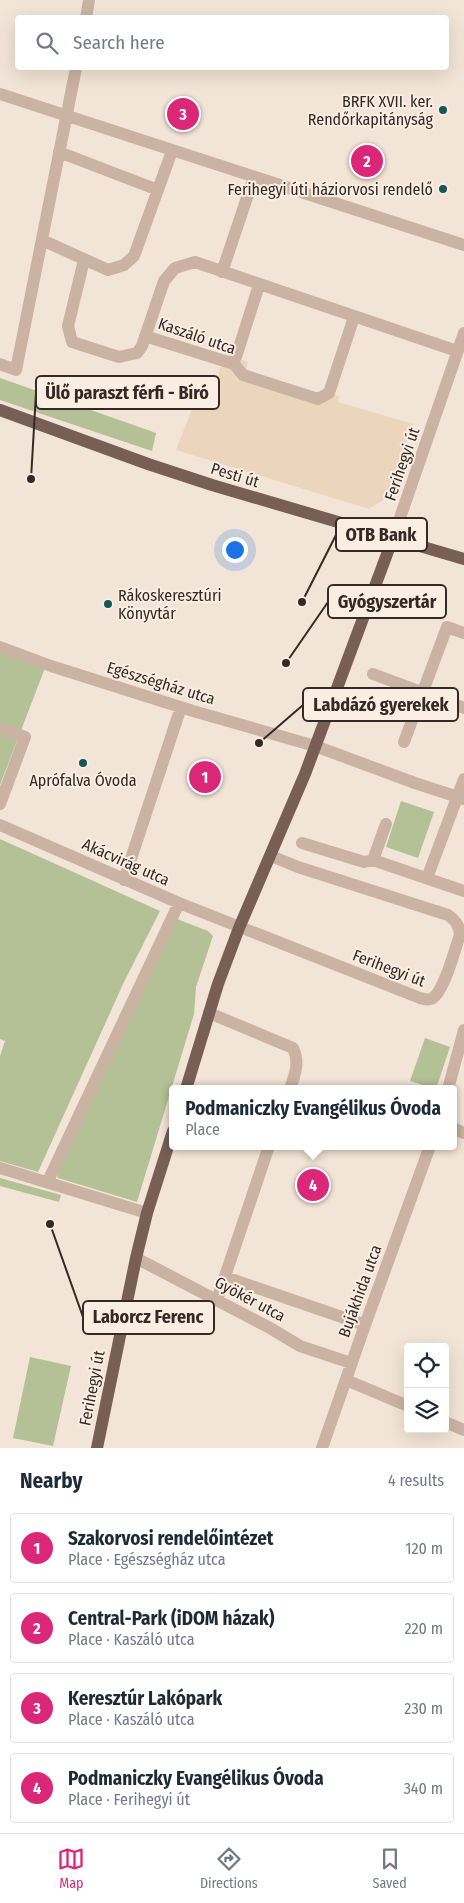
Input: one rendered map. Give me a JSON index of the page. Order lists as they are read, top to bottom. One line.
{"streets":{"main road":["Ferihegyi út","Pesti út"],"street":["Kaszáló utca","Egészségház utca","Akácvirág utca","Bujákhida utca","Gyökér utca"]},"crossings":[["Kaszáló utca","Ferihegyi út"],["Ferihegyi út","Pesti út"],["Ferihegyi út","Egészségház utca"],["Ferihegyi út","Akácvirág utca"],["Ferihegyi út","Gyökér utca"],["Bujákhida utca","Gyökér utca"]],"places":["BRFK XVII. ker. Rendőrkapitányság","Ferihegyi úti háziorvosi rendelő","Ülő paraszt férfi - Bíró","OTB Bank","Rákoskeresztúri Könyvtár","Gyógyszertár","Labdázó gyerekek","Aprófalva Óvoda","Laborcz Ferenc"],"page":{"search":"Search here","pins":["3","2","1","4"],"popup":["Podmaniczky Evangélikus Óvoda","Place"],"heading":["Nearby","4 results"],"list":[{"mark":"1","name":"Szakorvosi rendelőintézet","note":"Place · Egészségház utca","value":"120 m"},{"mark":"2","name":"Central-Park (iDOM házak)","note":"Place · Kaszáló utca","value":"220 m"},{"mark":"3","name":"Keresztúr Lakópark","note":"Place · Kaszáló utca","value":"230 m"},{"mark":"4","name":"Podmaniczky Evangélikus Óvoda","note":"Place · Ferihegyi út","value":"340 m"}],"nav":["Map","Directions","Saved"]}}
